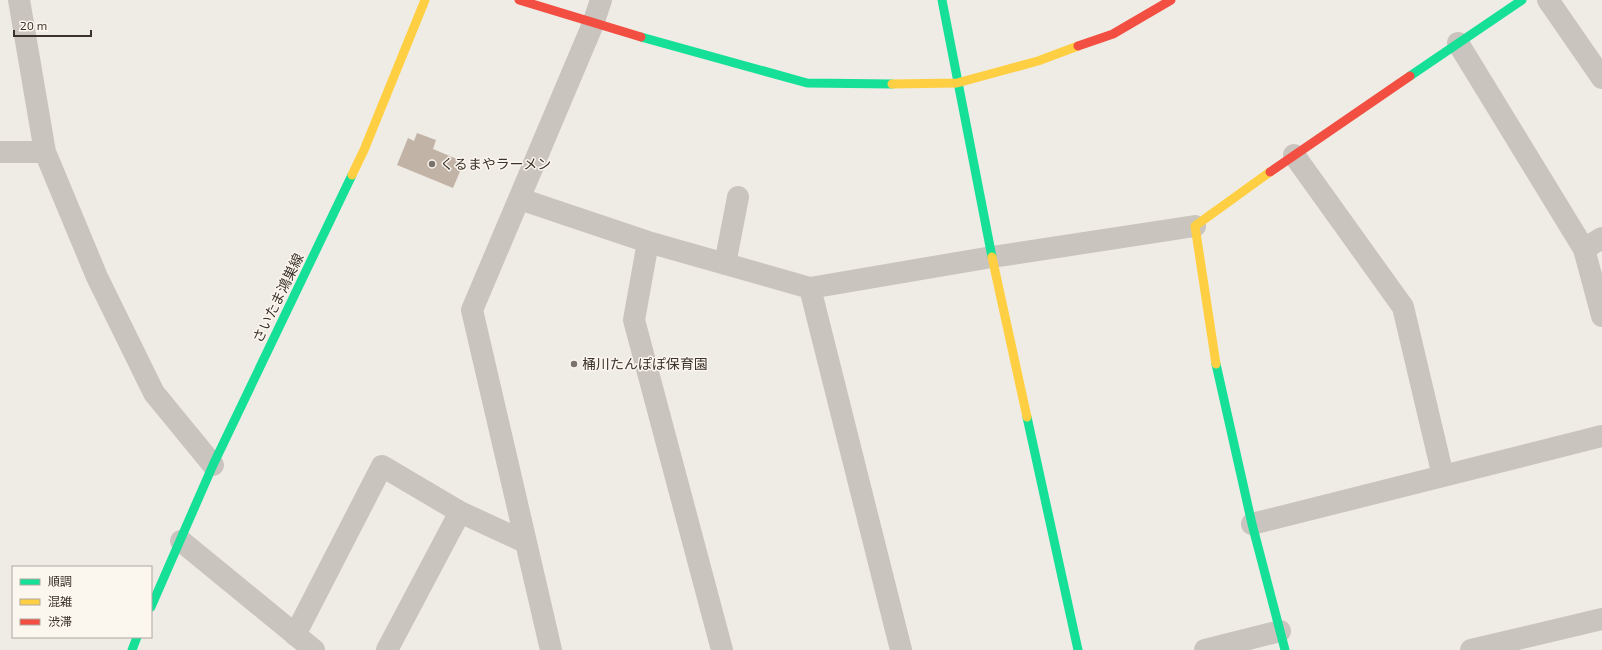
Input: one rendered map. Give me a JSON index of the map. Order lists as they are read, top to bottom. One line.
{"streets":{"street":["さいたま鴻巣線"]},"places":["くるまやラーメン","桶川たんぽぽ保育園"],"legend":["順調","混雑","渋滞"],"scale_bar":"20 m"}
